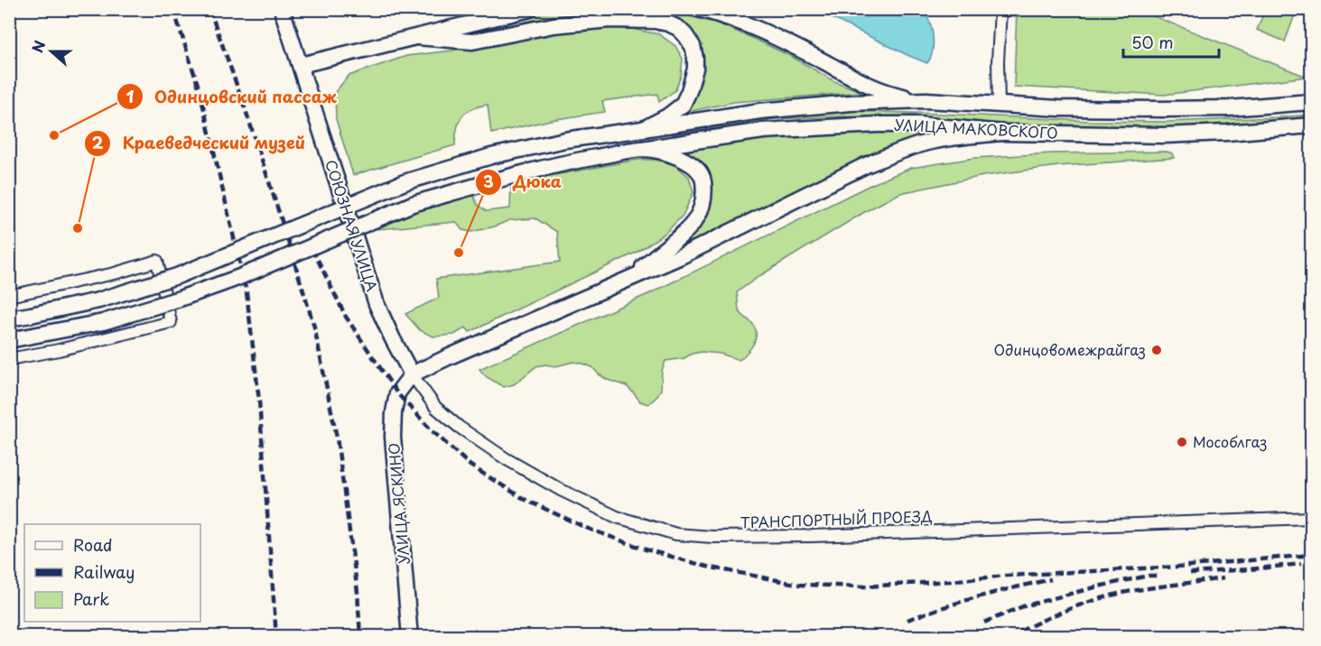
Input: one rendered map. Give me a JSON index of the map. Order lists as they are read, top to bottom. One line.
{"streets":{"main road":["УЛИЦА МАКОВСКОГО","СОЮЗНАЯ УЛИЦА","УЛИЦА ЯСКИНО"],"street":["ТРАНСПОРТНЫЙ ПРОЕЗД"]},"crossings":[["СОЮЗНАЯ УЛИЦА","УЛИЦА ЯСКИНО"],["СОЮЗНАЯ УЛИЦА","ТРАНСПОРТНЫЙ ПРОЕЗД"],["УЛИЦА ЯСКИНО","ТРАНСПОРТНЫЙ ПРОЕЗД"]],"places":["Одинцовский пассаж","Краеведческий музей","Дюка","Одинцовомежрайгаз","Мособлгаз"],"legend":["Road","Railway","Park"],"scale_bar":"50 m","north":"left"}
